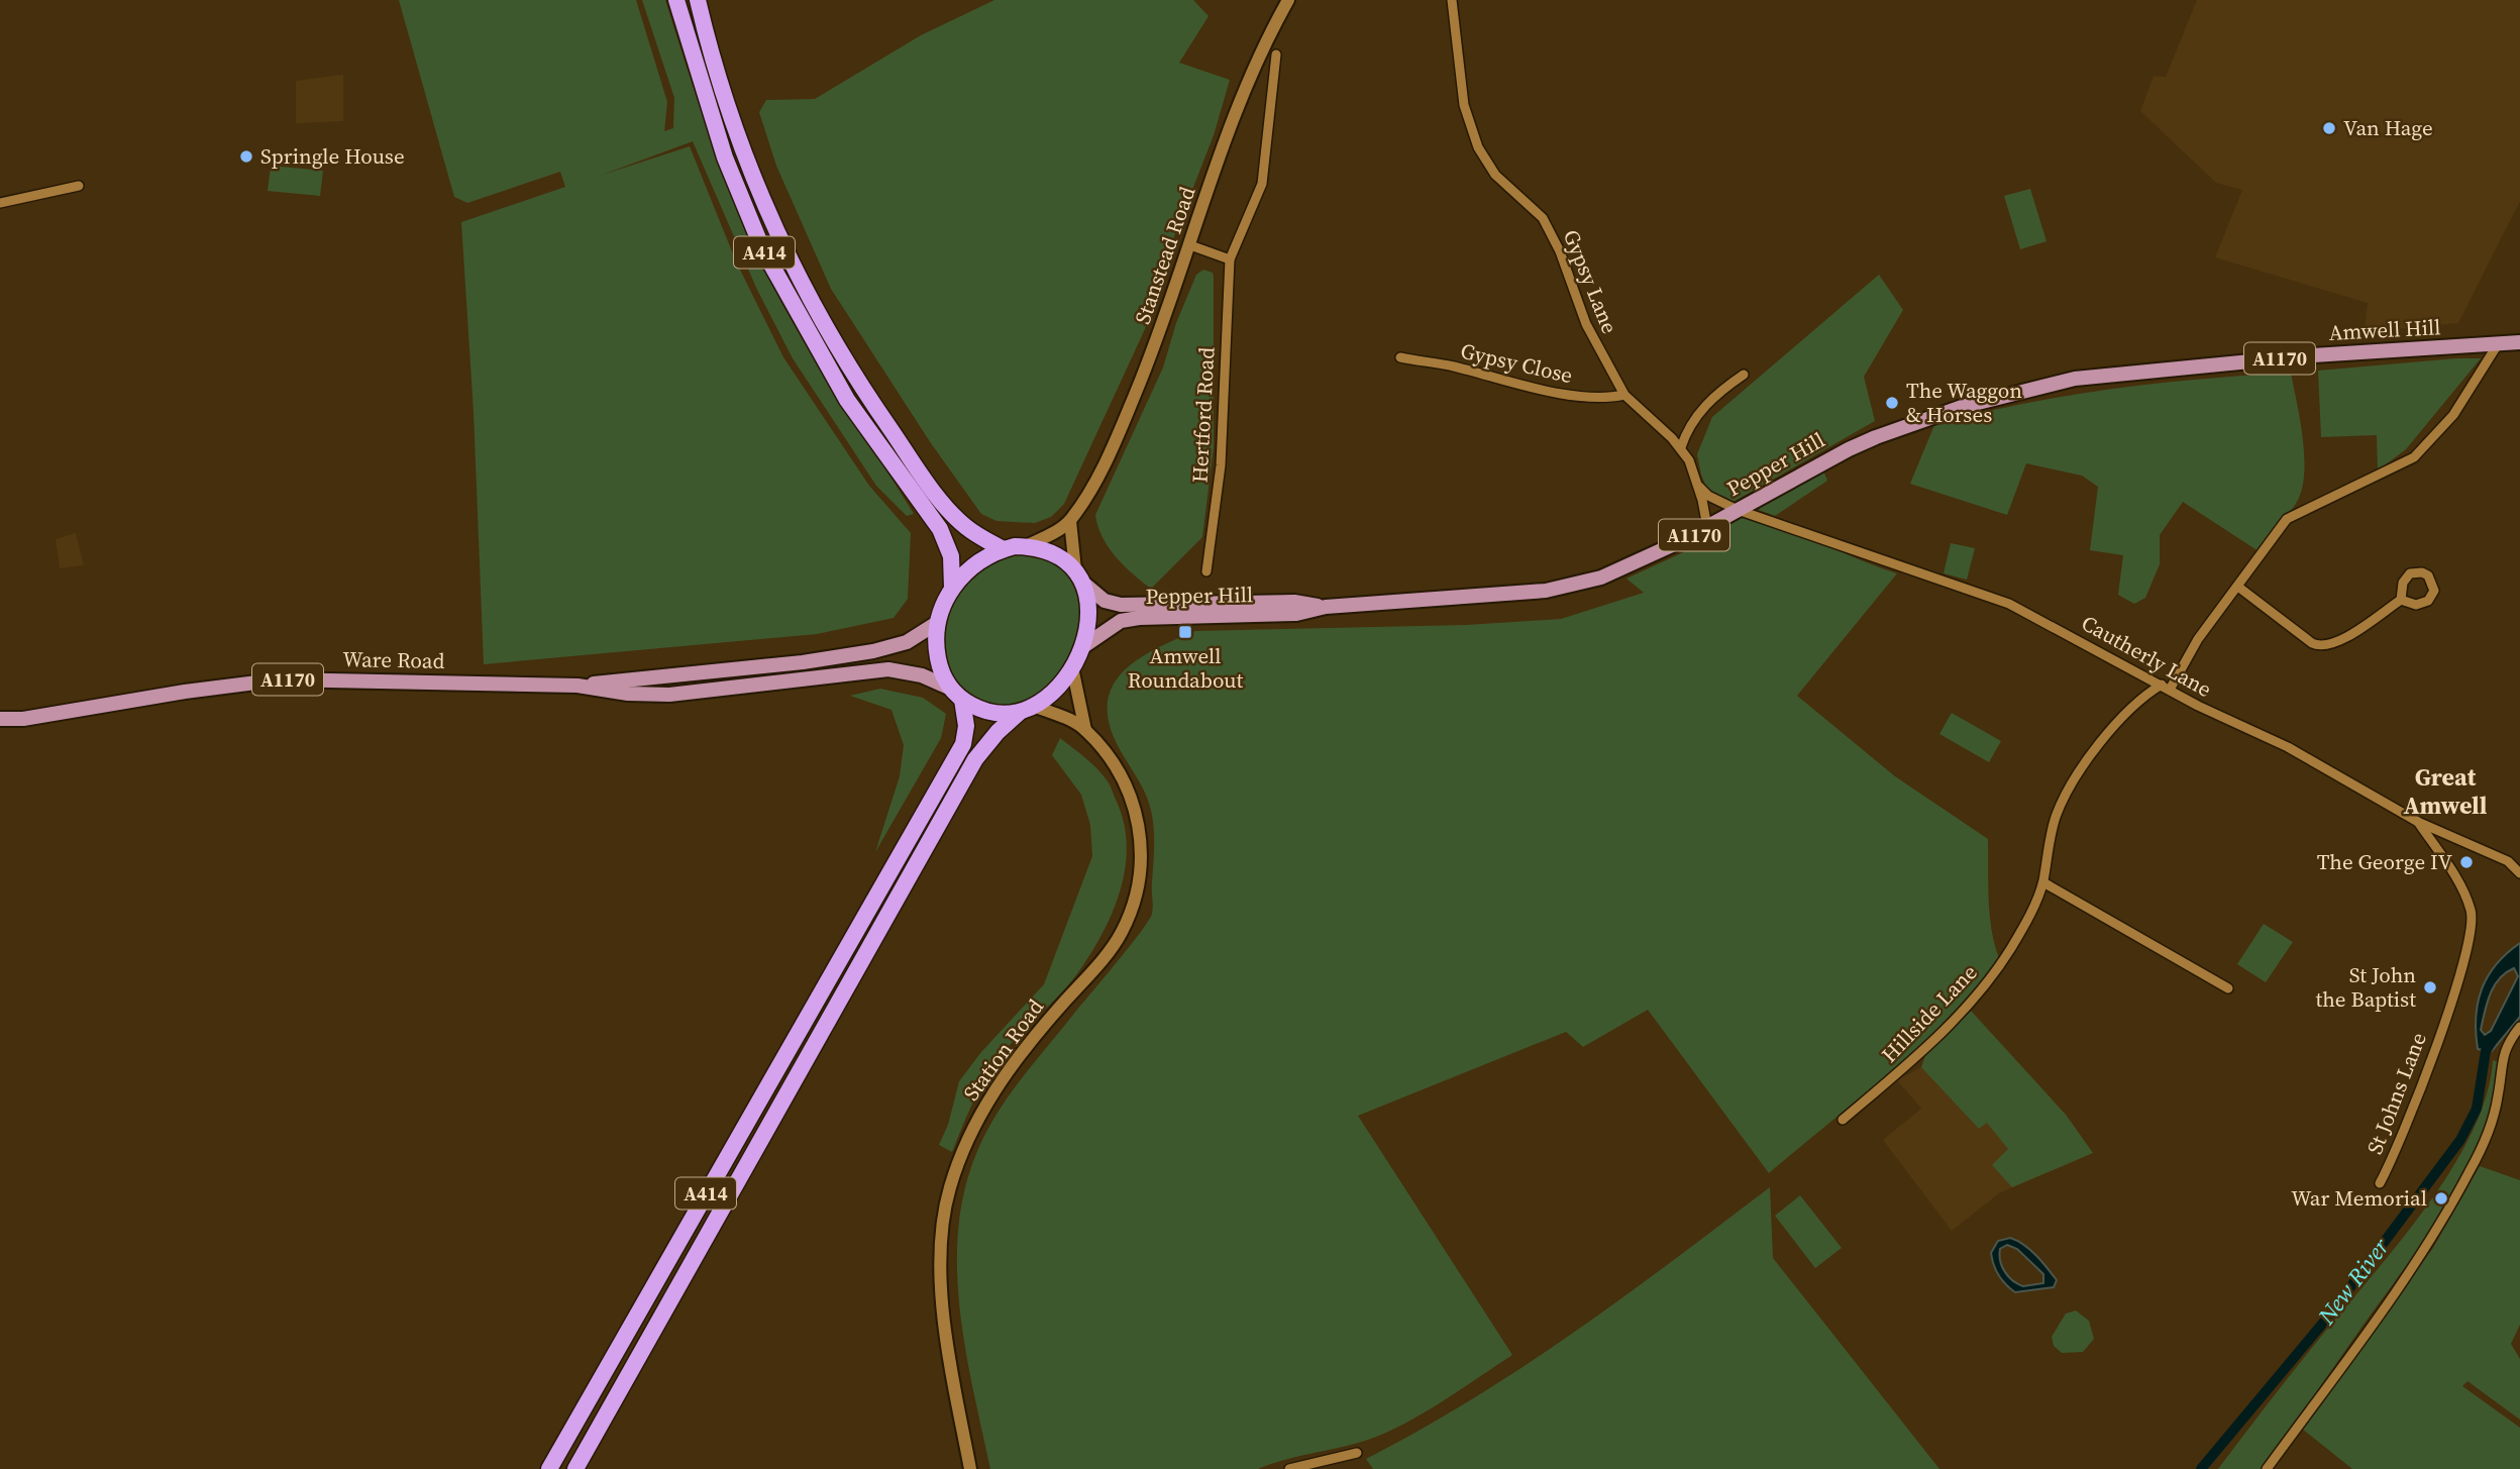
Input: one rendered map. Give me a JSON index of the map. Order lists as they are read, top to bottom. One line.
{"streets":{"highway":["A414"],"main road":["Stanstead Road","Amwell Hill","A1170","Pepper Hill","Ware Road","Station Road"],"street":["Gypsy Lane","Gypsy Close","Hertford Road","Cautherly Lane","Hillside Lane","St Johns Lane"]},"crossings":[["A414","Pepper Hill"],["A414","Ware Road"],["A414","Station Road"],["Gypsy Lane","Gypsy Close"],["Gypsy Lane","Pepper Hill"],["Amwell Hill","Pepper Hill"],["Pepper Hill","Cautherly Lane"],["Pepper Hill","Ware Road"],["Pepper Hill","Station Road"],["Cautherly Lane","Hillside Lane"],["Cautherly Lane","St Johns Lane"],["Ware Road","Station Road"]],"districts":["Great Amwell"],"water":["New River"],"places":{"other":["Van Hage","Springle House","The Waggon & Horses","The George IV","St John the Baptist","War Memorial"],"transit":["Amwell Roundabout"]}}
